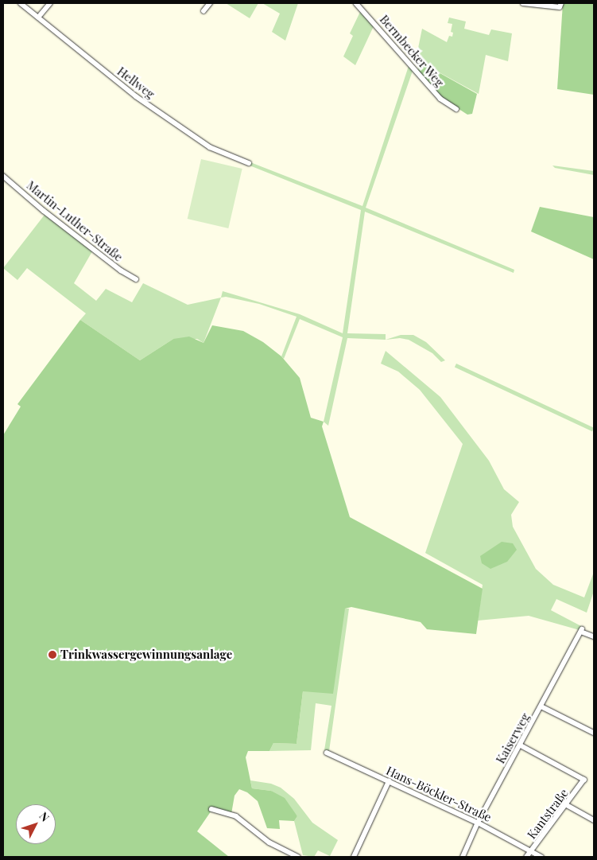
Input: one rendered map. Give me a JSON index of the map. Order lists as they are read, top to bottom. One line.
{"streets":{"street":["Bermbecker Weg","Hellweg","Martin-Luther-Straße","Kaiserweg","Hans-Böckler-Straße","Kantstraße"]},"crossings":[["Kaiserweg","Hans-Böckler-Straße"],["Kaiserweg","Kantstraße"],["Hans-Böckler-Straße","Kantstraße"]],"places":["Trinkwassergewinnungsanlage"],"north":"top right"}
